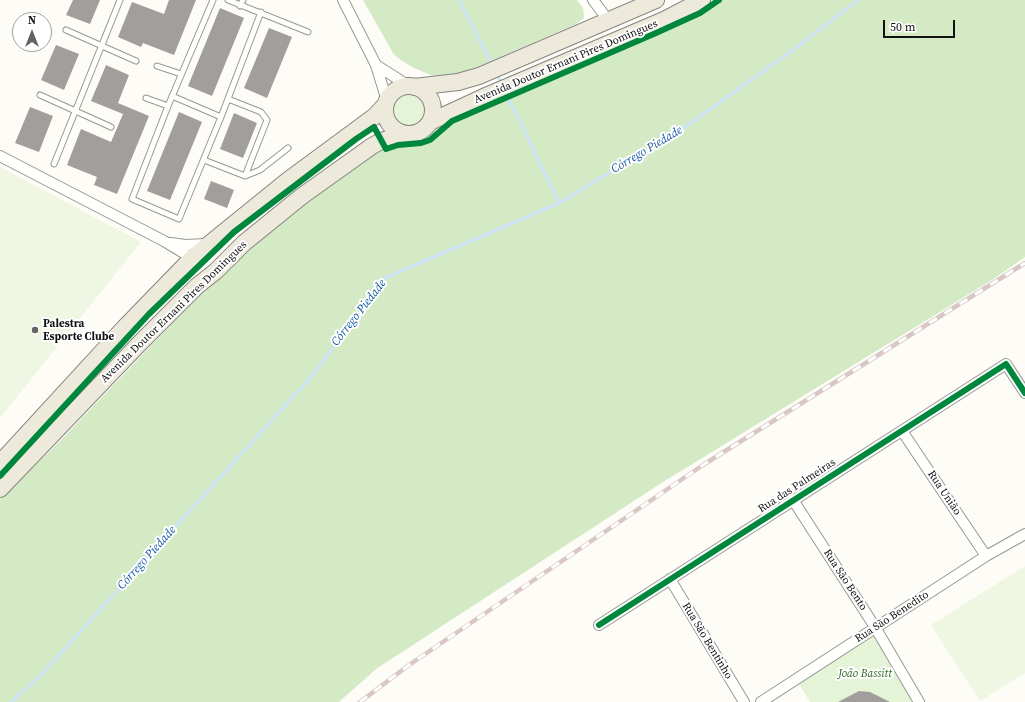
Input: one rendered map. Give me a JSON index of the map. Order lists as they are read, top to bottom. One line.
{"streets":{"main road":["Avenida Doutor Ernani Pires Domingues"],"street":["Rua das Palmeiras","Rua União","Rua São Bento","Rua São Benedito","Rua São Bentinho"]},"crossings":[["Rua das Palmeiras","Rua União"],["Rua das Palmeiras","Rua São Bento"],["Rua das Palmeiras","Rua São Bentinho"],["Rua União","Rua São Benedito"],["Rua São Bento","Rua São Benedito"]],"water":["Córrego Piedade"],"parks":["João Bassitt"],"places":["Palestra Esporte Clube"],"scale_bar":"50 m","north":"top"}
